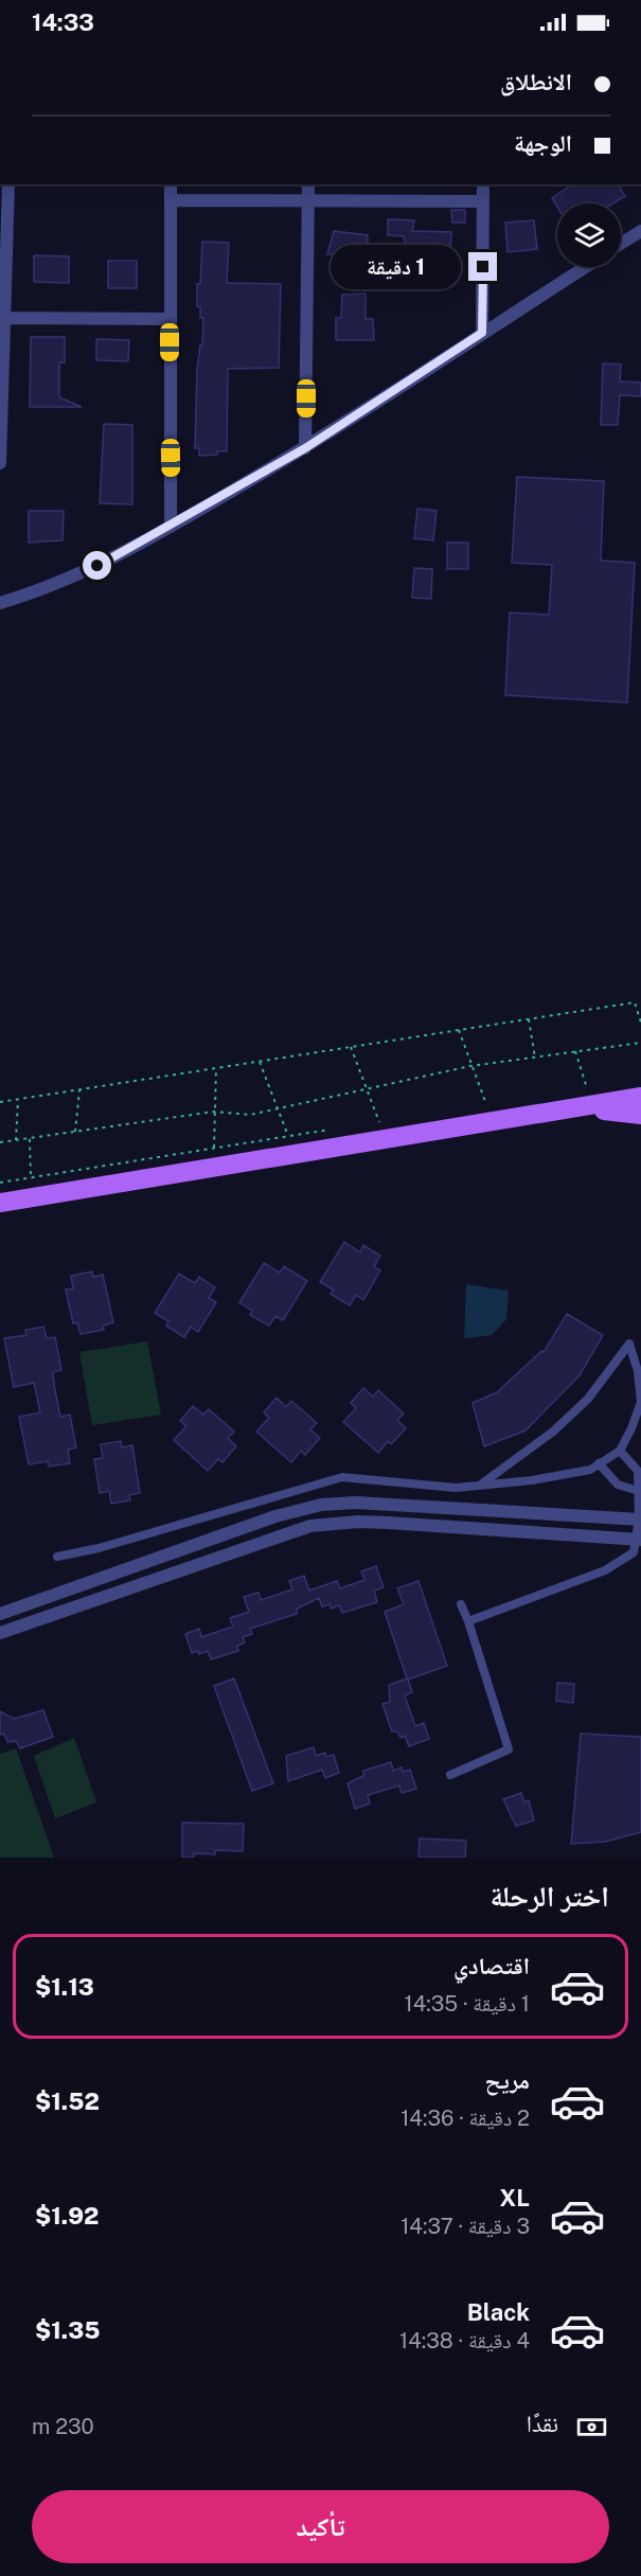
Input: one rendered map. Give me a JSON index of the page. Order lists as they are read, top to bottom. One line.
{"page":{"status":"14:33","banner":["الانطلاق","الوجهة"],"bubble":"1 دقيقة","heading":"اختر الرحلة","list":[{"name":"اقتصادي","note":"1 دقيقة · 14:35","value":"$1.13"},{"name":"مريح","note":"2 دقيقة · 14:36","value":"$1.52"},{"name":"XL","note":"3 دقيقة · 14:37","value":"$1.92"},{"name":"Black","note":"4 دقيقة · 14:38","value":"$1.35"}],"pay":["نقدًا","230 m"],"buttons":"تأكيد"}}
